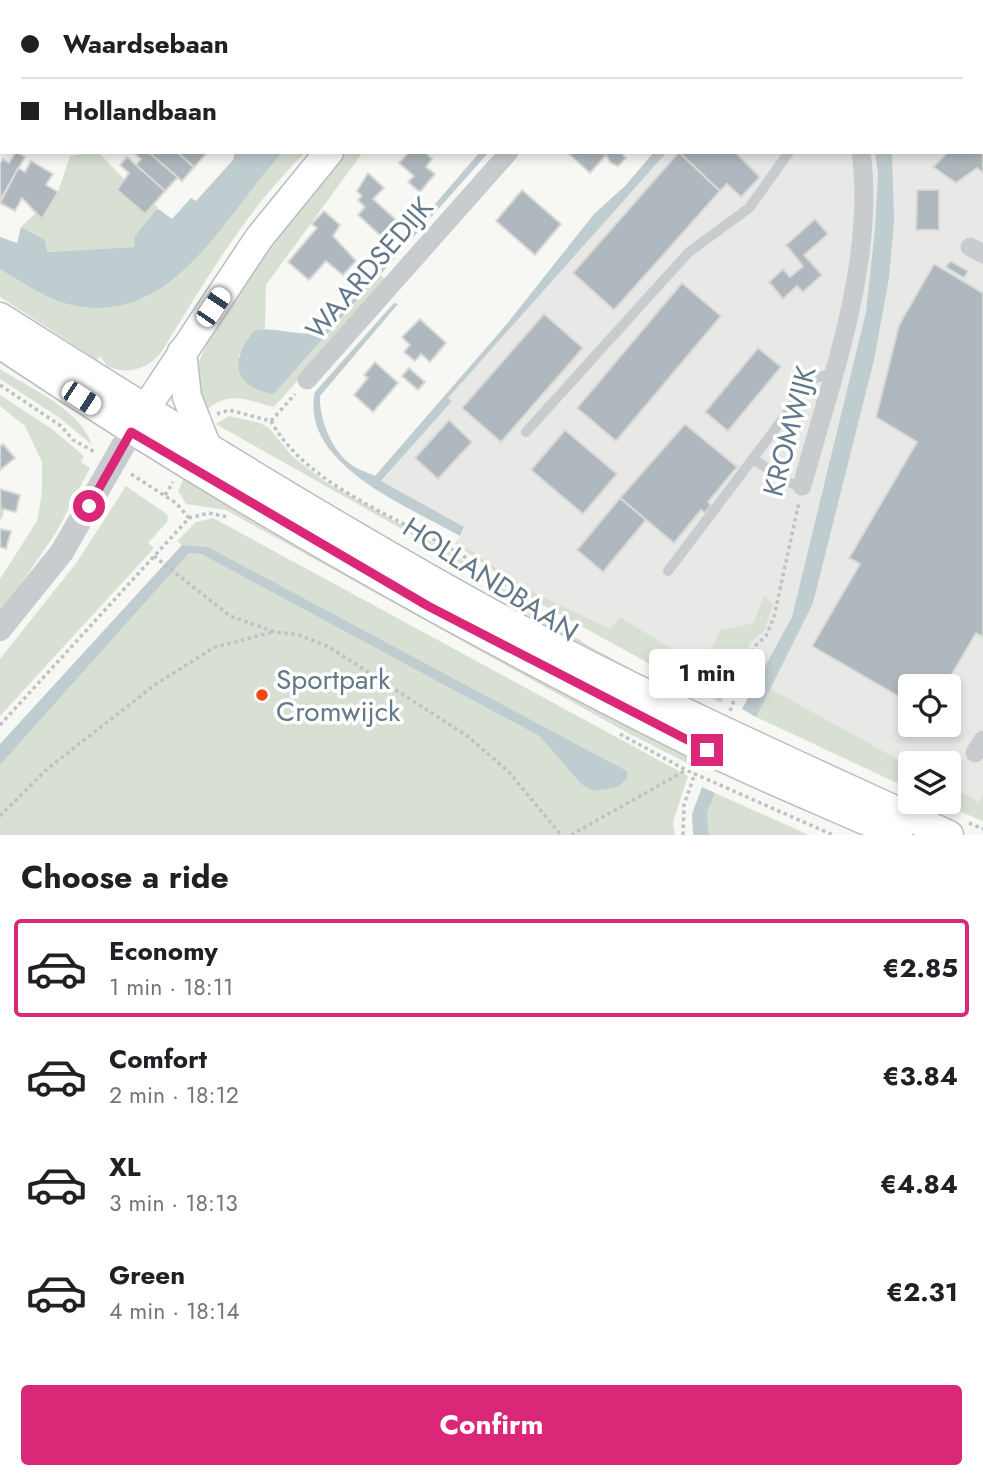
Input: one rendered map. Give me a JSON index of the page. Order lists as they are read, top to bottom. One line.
{"streets":{"main road":["HOLLANDBAAN"],"street":["WAARDSEDIJK","KROMWIJK"]},"crossings":[["WAARDSEDIJK","HOLLANDBAAN"]],"places":["Sportpark Cromwijck"],"page":{"banner":["Waardsebaan","Hollandbaan"],"bubble":"1 min","heading":"Choose a ride","list":[{"name":"Economy","note":"1 min · 18:11","value":"€2.85"},{"name":"Comfort","note":"2 min · 18:12","value":"€3.84"},{"name":"XL","note":"3 min · 18:13","value":"€4.84"},{"name":"Green","note":"4 min · 18:14","value":"€2.31"}],"buttons":"Confirm"}}
